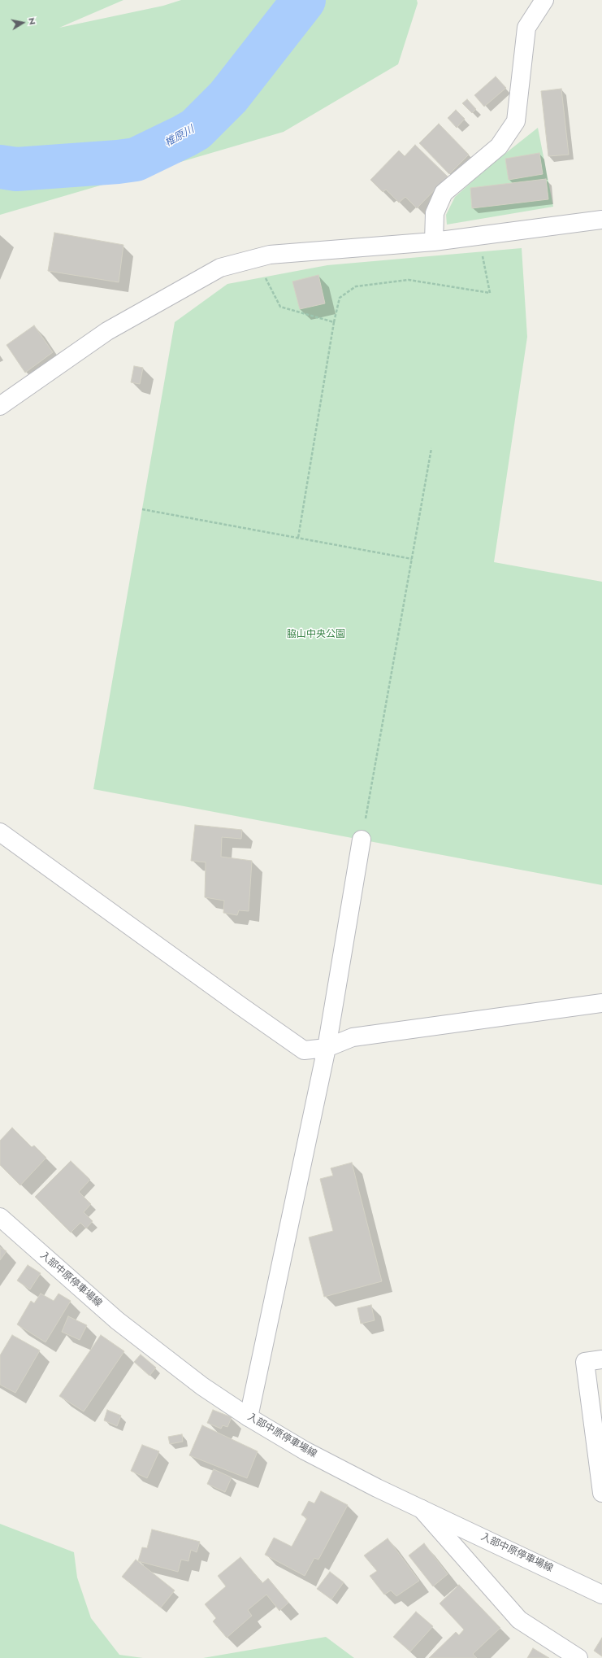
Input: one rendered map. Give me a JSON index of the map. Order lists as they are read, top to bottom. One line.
{"streets":{"street":["入部中原停車場線"]},"water":["椎原川"],"parks":["脇山中央公園"],"north":"right"}
